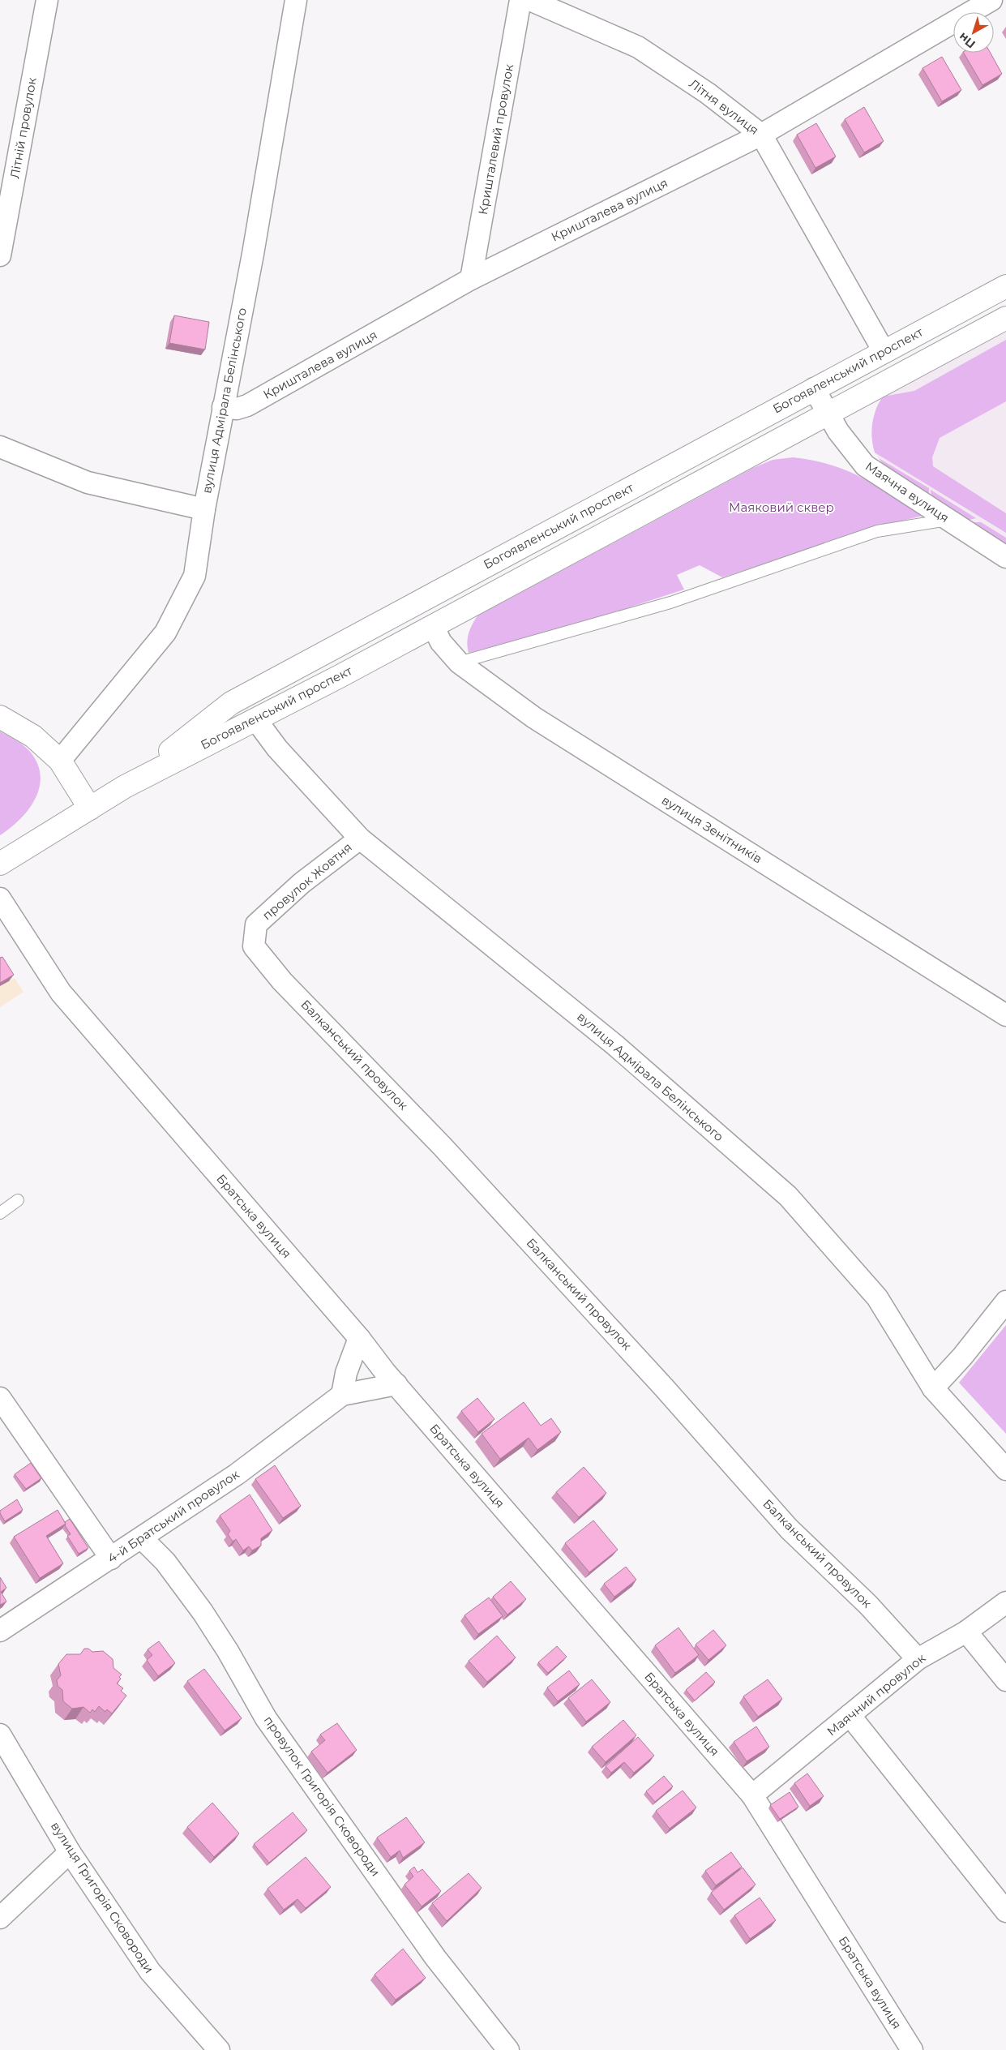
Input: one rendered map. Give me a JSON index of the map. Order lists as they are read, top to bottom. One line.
{"streets":{"main road":["Богоявленський проспект"],"street":["Літня вулиця","Літній провулок","Кришталевий провулок","Кришталева вулиця","вулиця Адмірала Белінського","Маячна вулиця","вулиця Зенітників","провулок Жовтня","Балканський провулок","Братська вулиця","4-й Братський провулок","Маячний провулок","провулок Григорія Сковороди","вулиця Григорія Сковороди"]},"crossings":[["Літня вулиця","Кришталева вулиця"],["Літня вулиця","Богоявленський проспект"],["Кришталевий провулок","Кришталева вулиця"],["Кришталева вулиця","вулиця Адмірала Белінського"],["Богоявленський проспект","вулиця Адмірала Белінського"],["Богоявленський проспект","Маячна вулиця"],["Богоявленський проспект","вулиця Зенітників"],["вулиця Адмірала Белінського","провулок Жовтня"],["провулок Жовтня","Балканський провулок"],["Балканський провулок","Маячний провулок"],["Братська вулиця","4-й Братський провулок"],["Братська вулиця","Маячний провулок"],["4-й Братський провулок","провулок Григорія Сковороди"]],"parks":["Маяковий сквер"],"north":"bottom left"}
